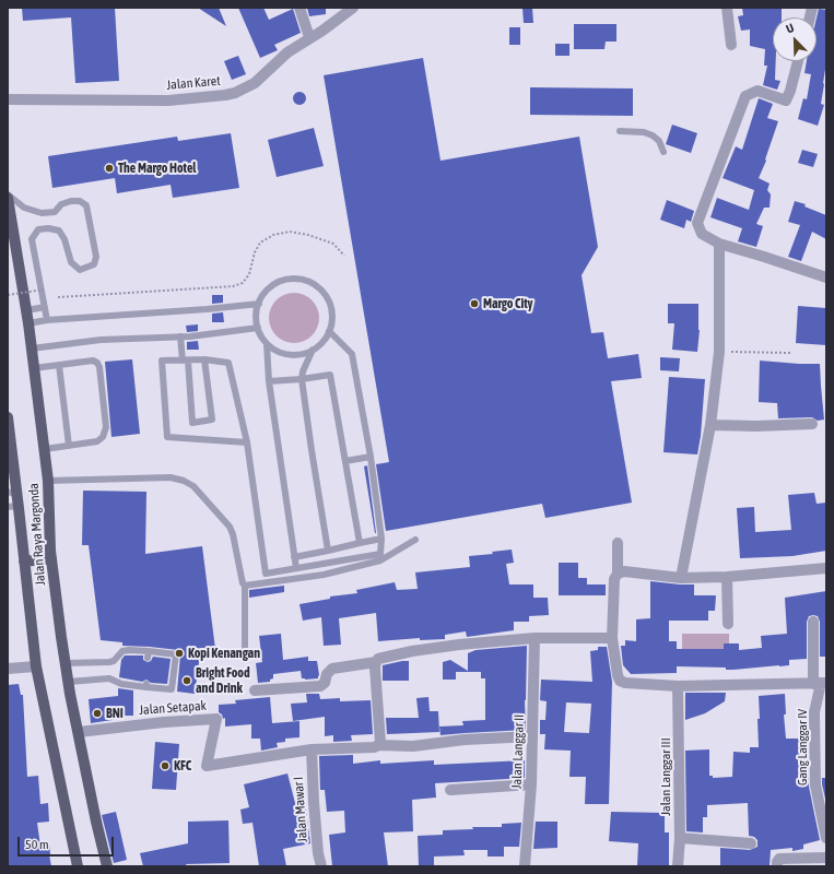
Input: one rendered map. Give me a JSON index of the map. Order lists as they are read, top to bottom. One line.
{"streets":{"main road":["Jalan Raya Margonda"],"street":["Jalan Karet","Jalan Setapak","Gang Langgar IV","Jalan Langgar II","Jalan Langgar III","Jalan Mawar I"]},"crossings":[["Jalan Raya Margonda","Jalan Setapak"],["Jalan Setapak","Jalan Mawar I"]],"places":["The Margo Hotel","Margo City","Kopi Kenangan","Bright Food and Drink","BNI","KFC"],"scale_bar":"50 m","north":"top left"}
